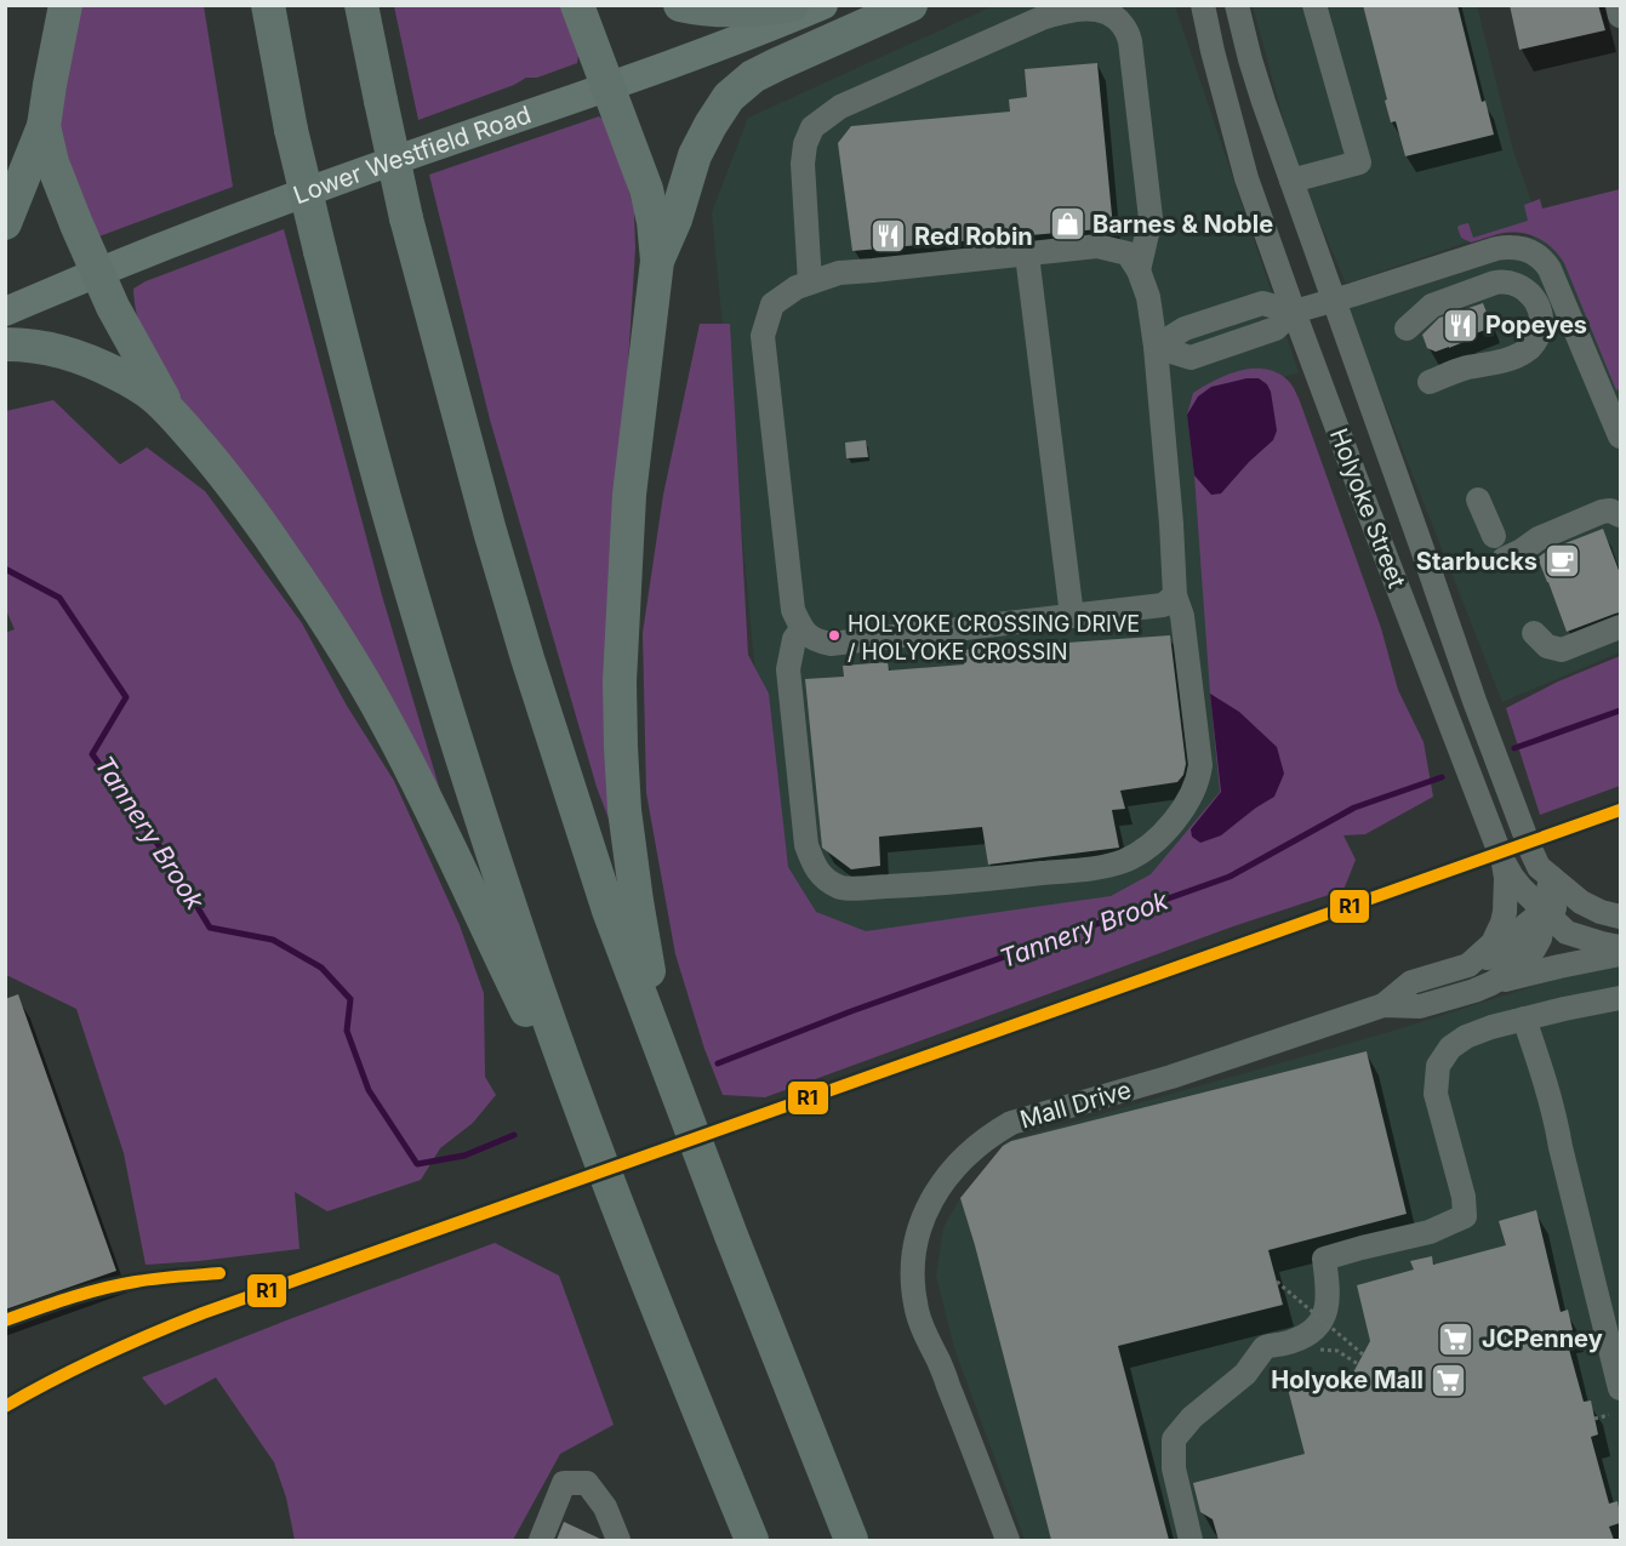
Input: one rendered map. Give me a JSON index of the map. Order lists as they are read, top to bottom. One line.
{"streets":{"main road":["Lower Westfield Road"],"street":["Holyoke Street","Mall Drive"]},"crossings":[["Holyoke Street","Mall Drive"]],"water":["Tannery Brook"],"places":{"shop":["Barnes & Noble"],"restaurant":["Red Robin","Popeyes"],"cafe":["Starbucks"],"other":["HOLYOKE CROSSING DRIVE / HOLYOKE CROSSIN"],"supermarket":["JCPenney","Holyoke Mall"]},"lines":["transit line R1"]}
